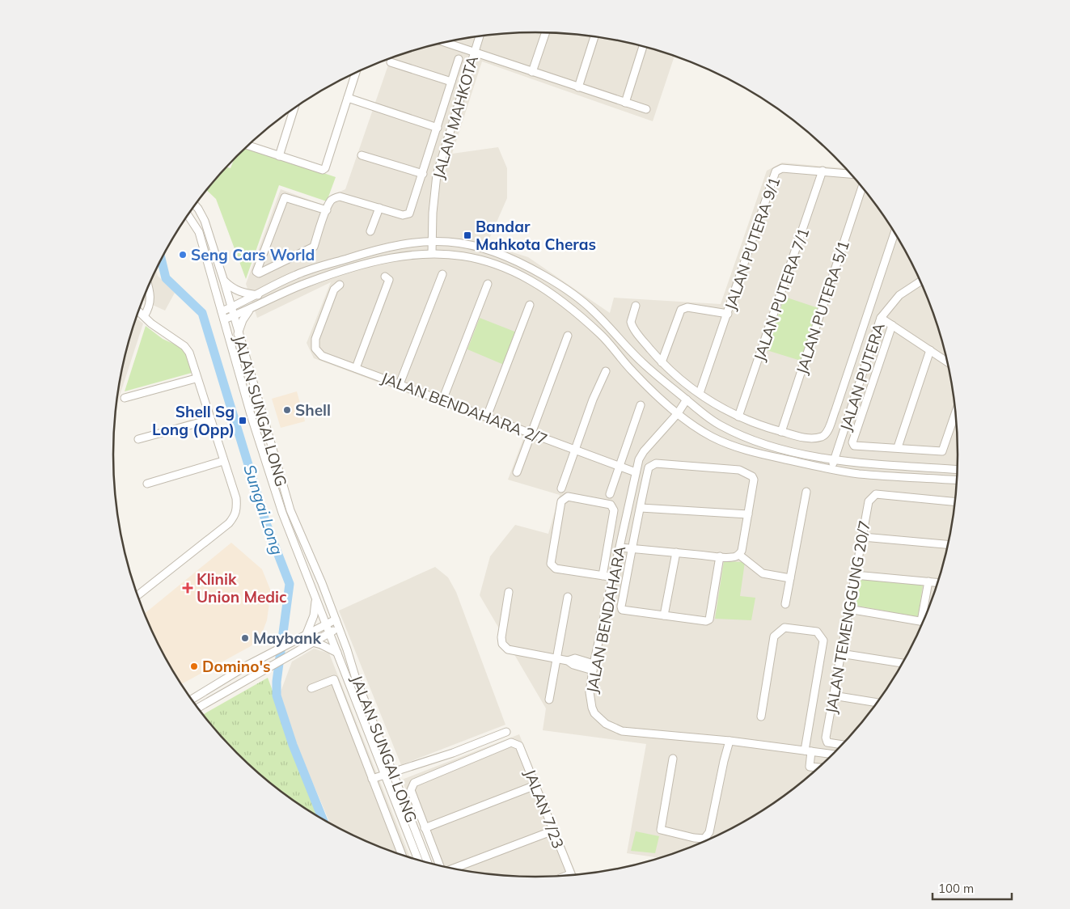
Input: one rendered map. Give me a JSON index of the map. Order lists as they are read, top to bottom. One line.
{"streets":{"street":["JALAN MAHKOTA","JALAN PUTERA 9/1","JALAN PUTERA 7/1","JALAN PUTERA 5/1","JALAN PUTERA","JALAN BENDAHARA 2/7","JALAN SUNGAI LONG","JALAN TEMENGGUNG 20/7","JALAN BENDAHARA","JALAN 7/23"]},"crossings":[["JALAN PUTERA 9/1","JALAN PUTERA 7/1"],["JALAN BENDAHARA 2/7","JALAN BENDAHARA"]],"water":["Sungai Long"],"places":{"transit":["Bandar Mahkota Cheras","Shell Sg Long (Opp)"],"other":["Seng Cars World","Shell","Maybank","Domino's"],"health":["Klinik Union Medic"]},"scale_bar":"100 m"}
